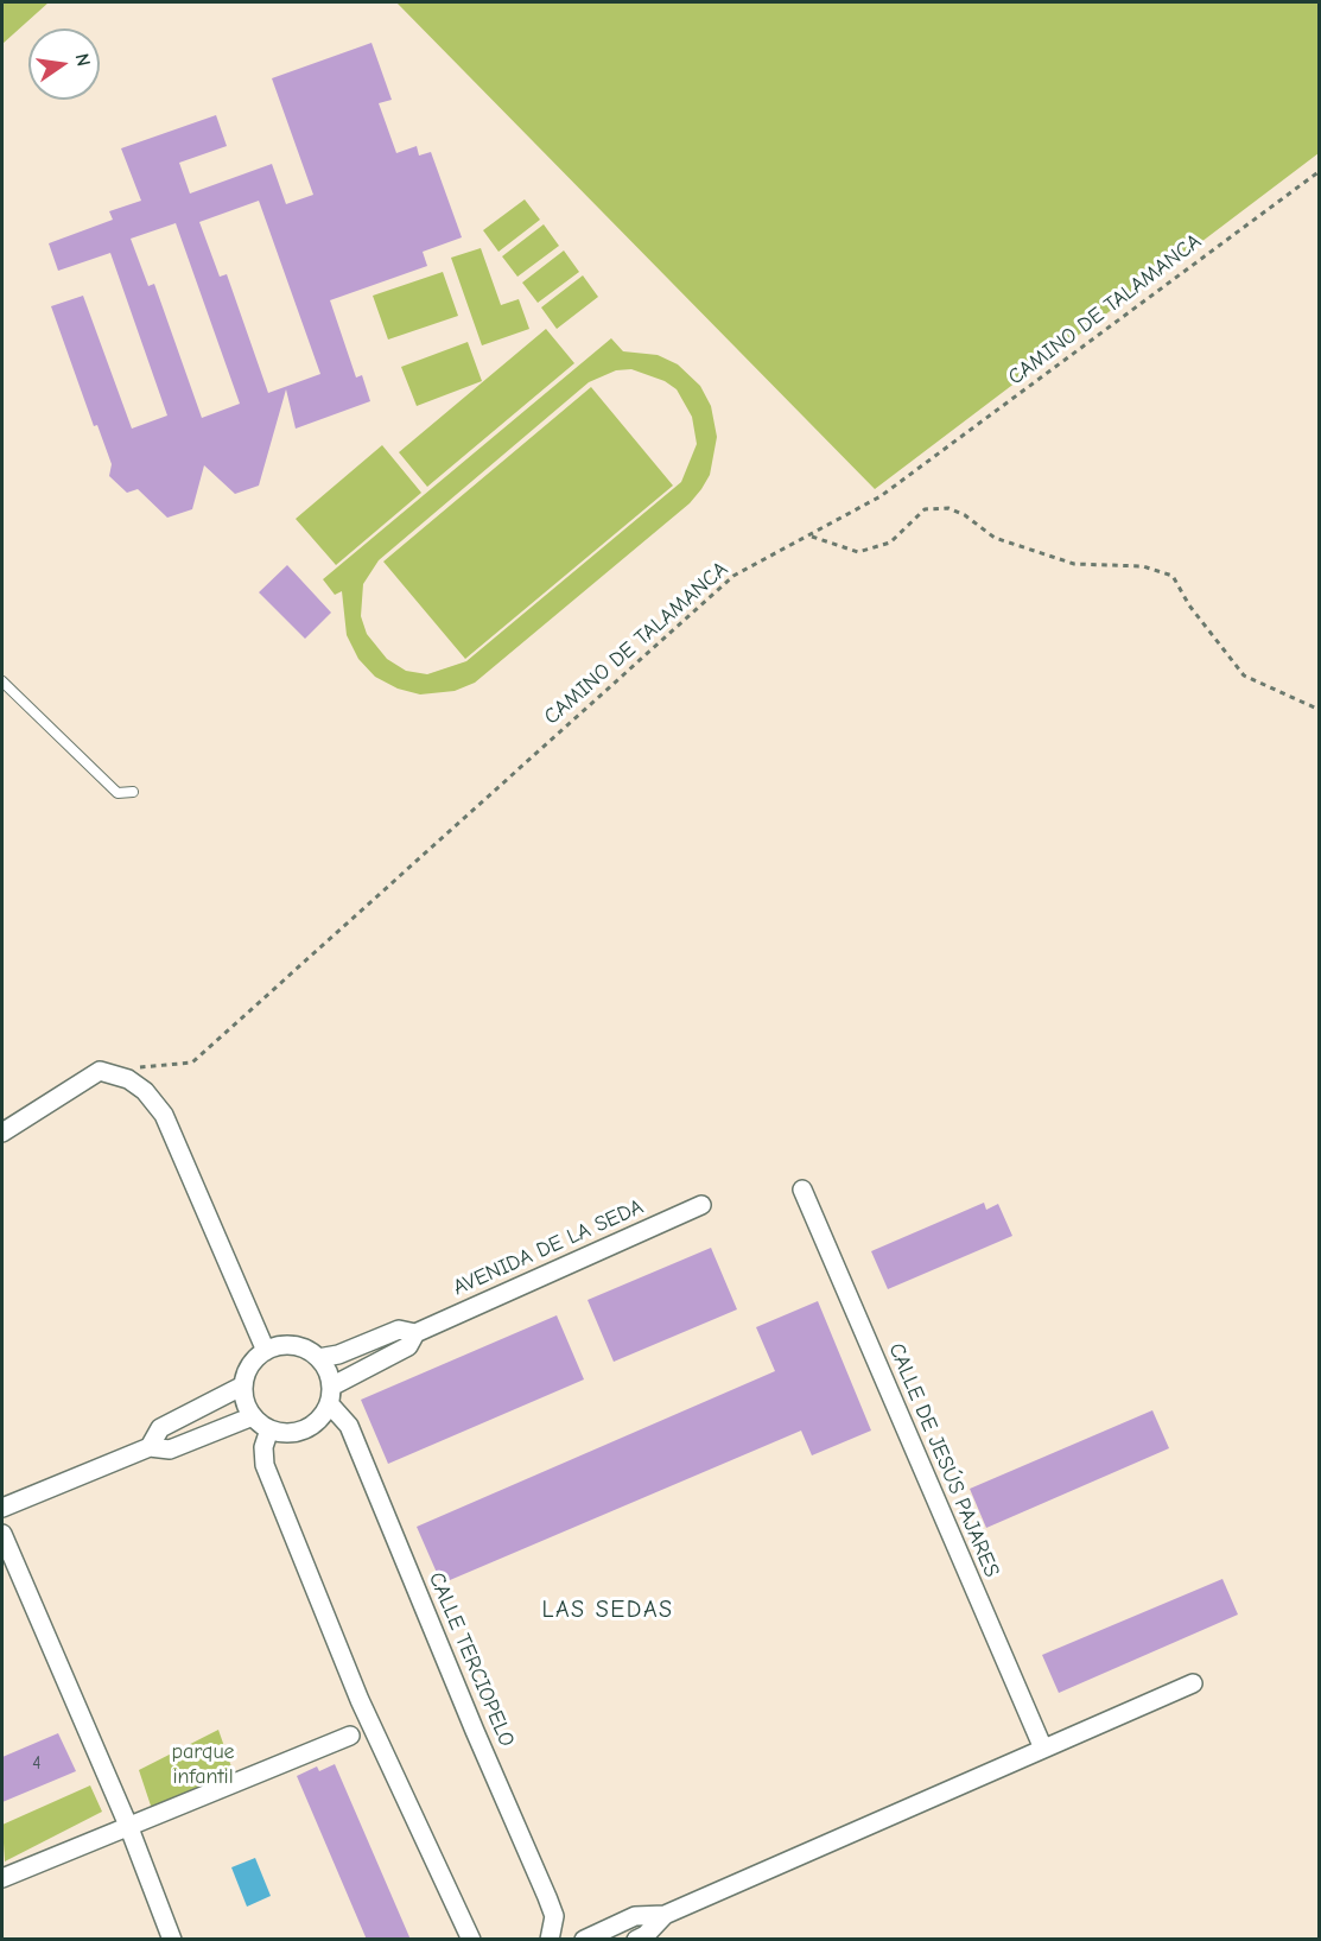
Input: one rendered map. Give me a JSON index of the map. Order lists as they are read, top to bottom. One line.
{"streets":{"street":["AVENIDA DE LA SEDA","CALLE DE JESÚS PAJARES","CALLE TERCIOPELO"],"path":["CAMINO DE TALAMANCA"]},"crossings":[["AVENIDA DE LA SEDA","CALLE TERCIOPELO"]],"districts":["LAS SEDAS"],"parks":["parque infantil"],"house_numbers":["4"],"north":"right"}
